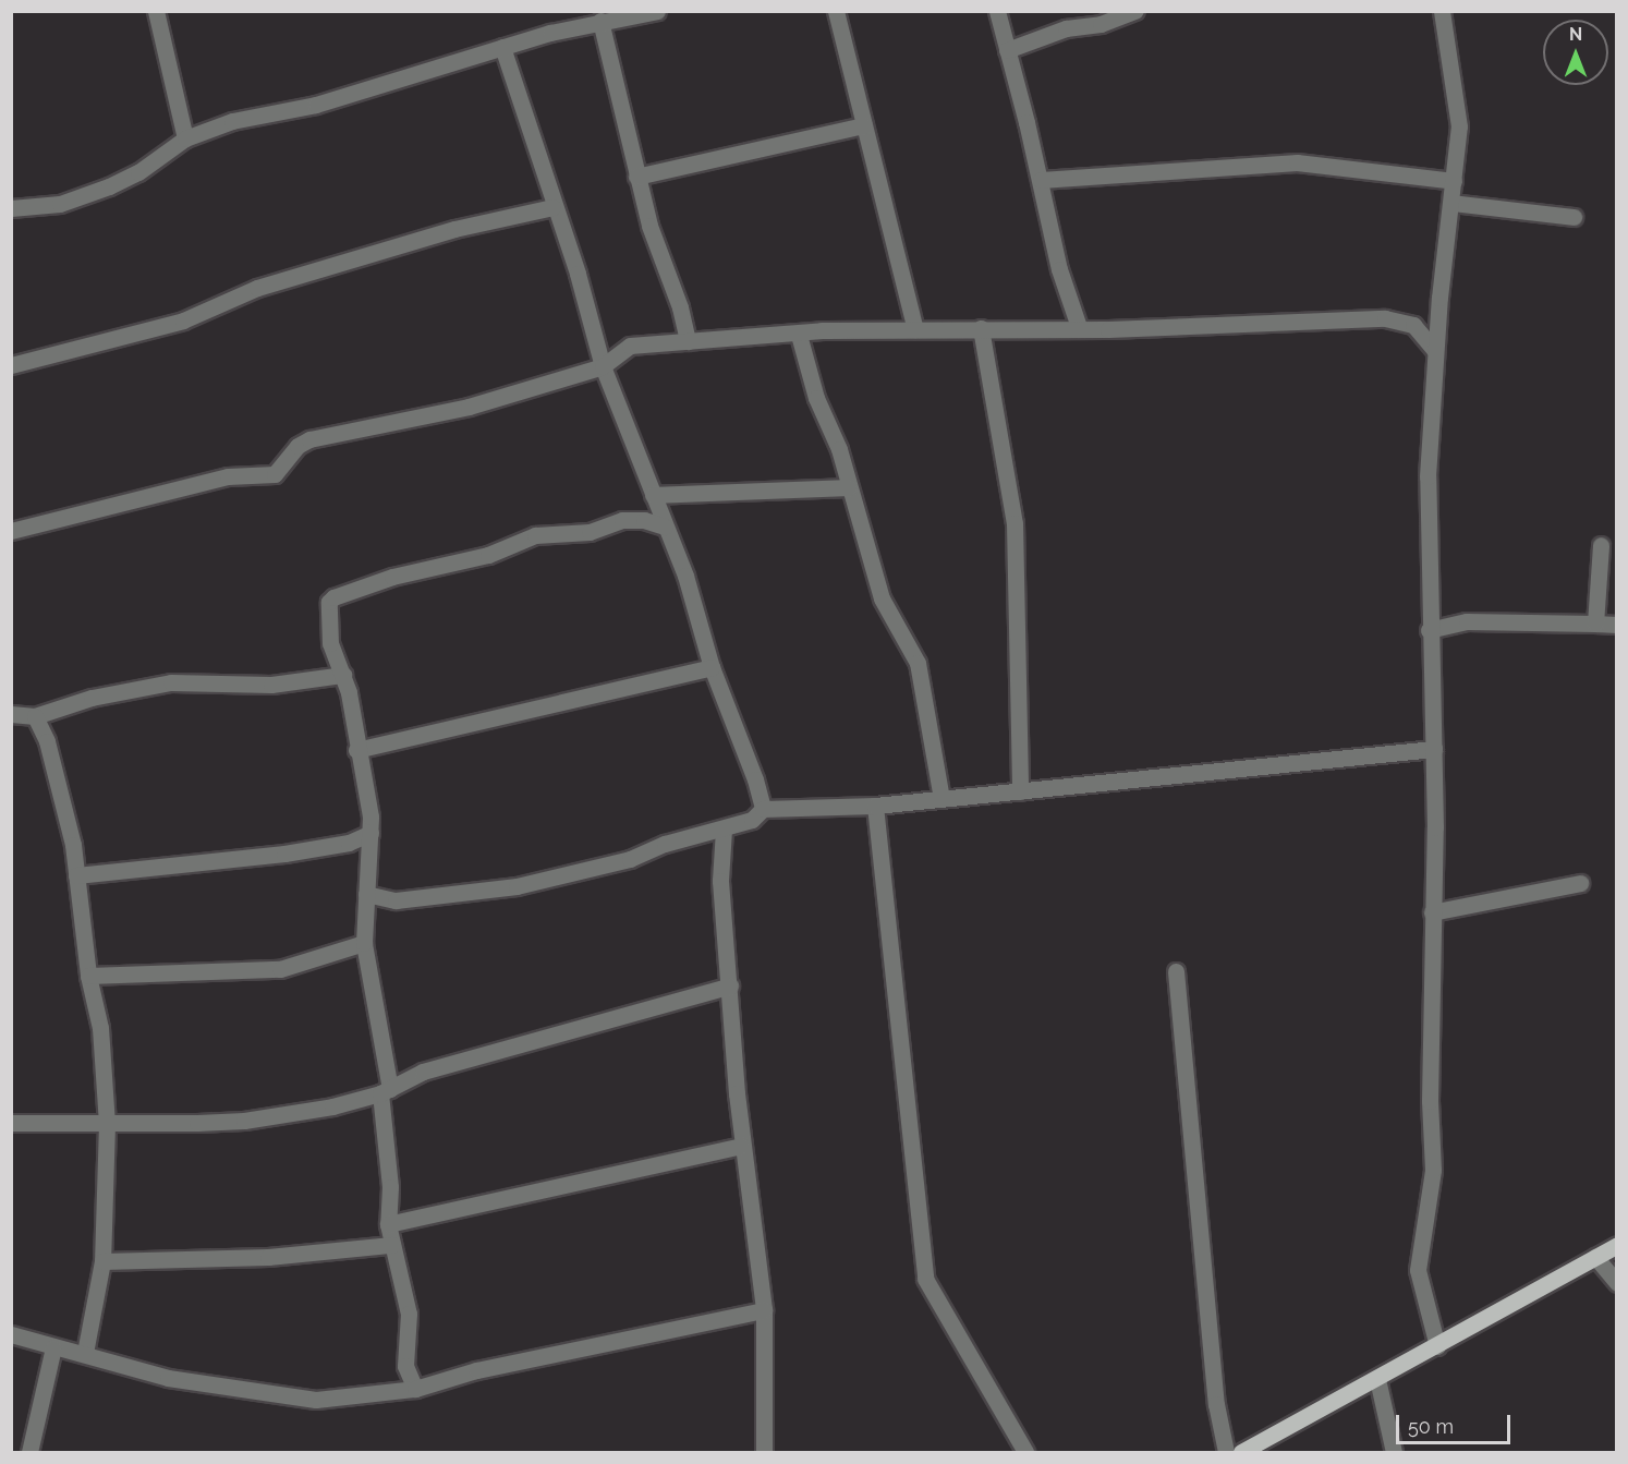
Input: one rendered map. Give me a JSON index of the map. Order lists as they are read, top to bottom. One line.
{"scale_bar":"50 m","north":"top"}
